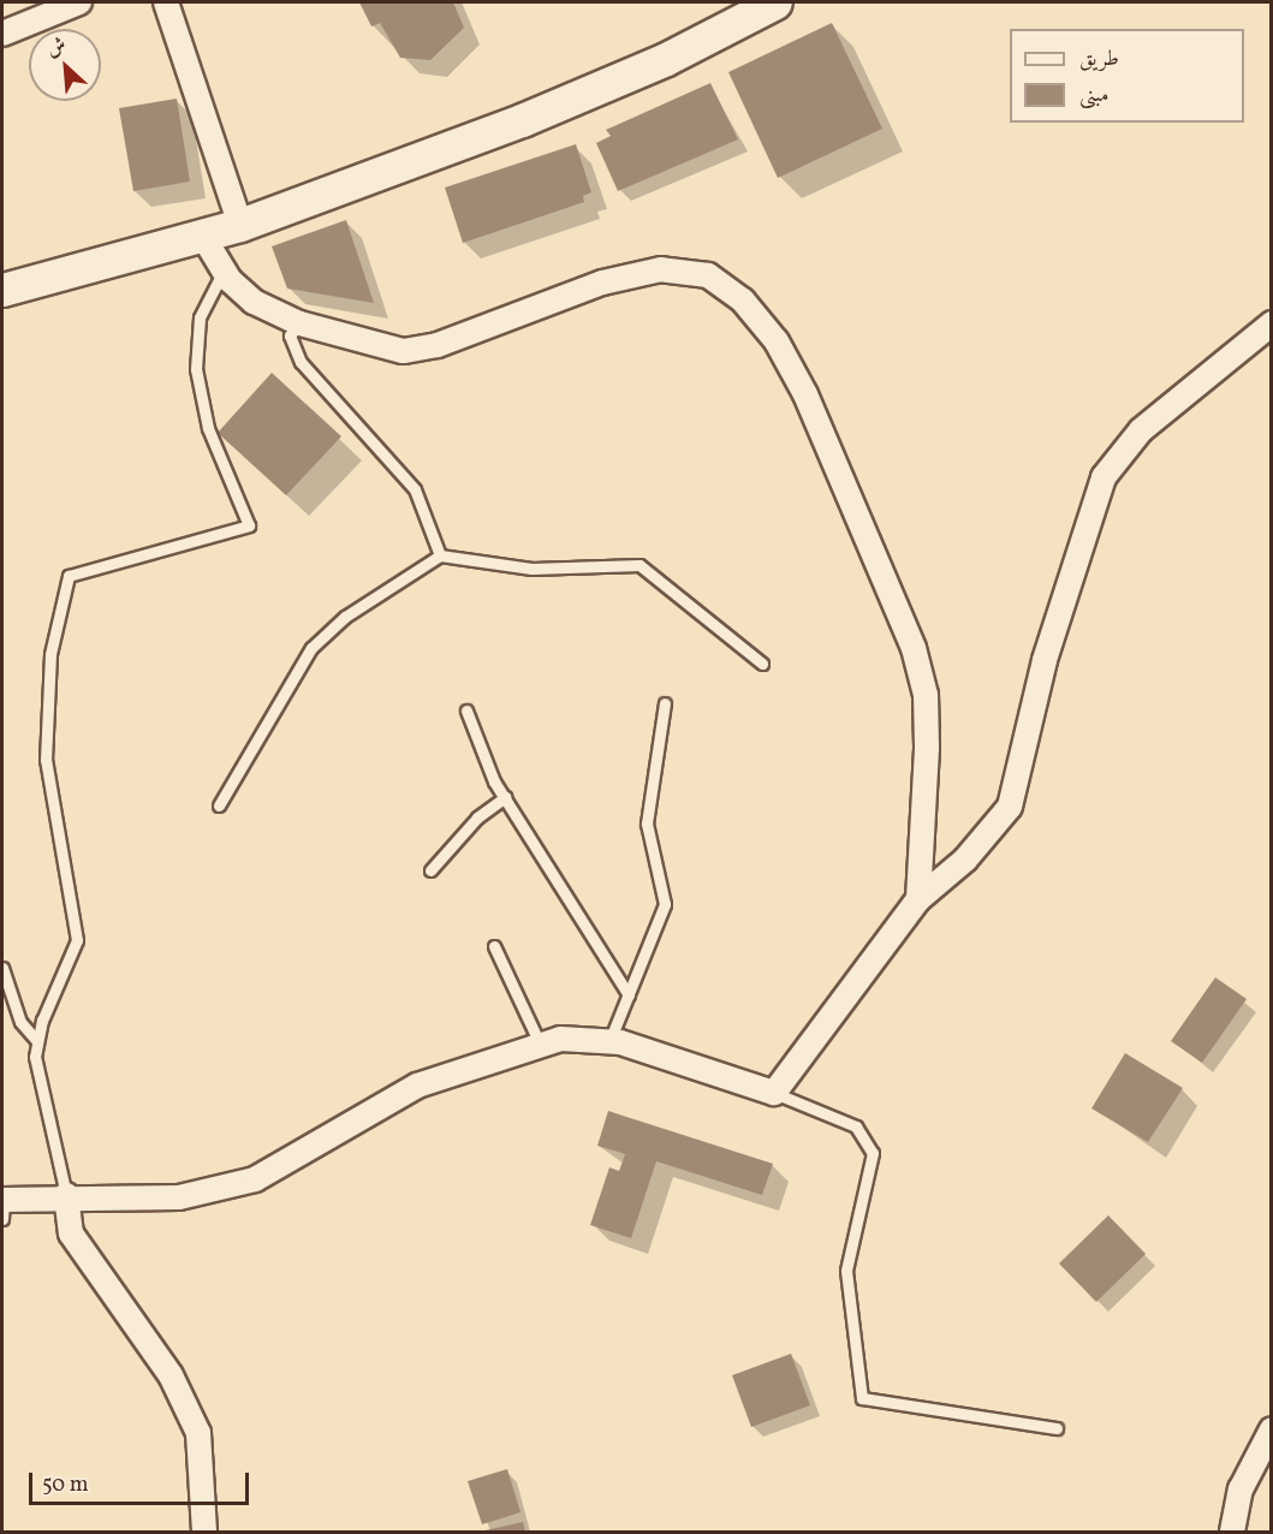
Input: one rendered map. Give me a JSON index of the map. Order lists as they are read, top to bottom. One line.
{"legend":["طريق","مبنى"],"scale_bar":"50 m","north":"top left"}
